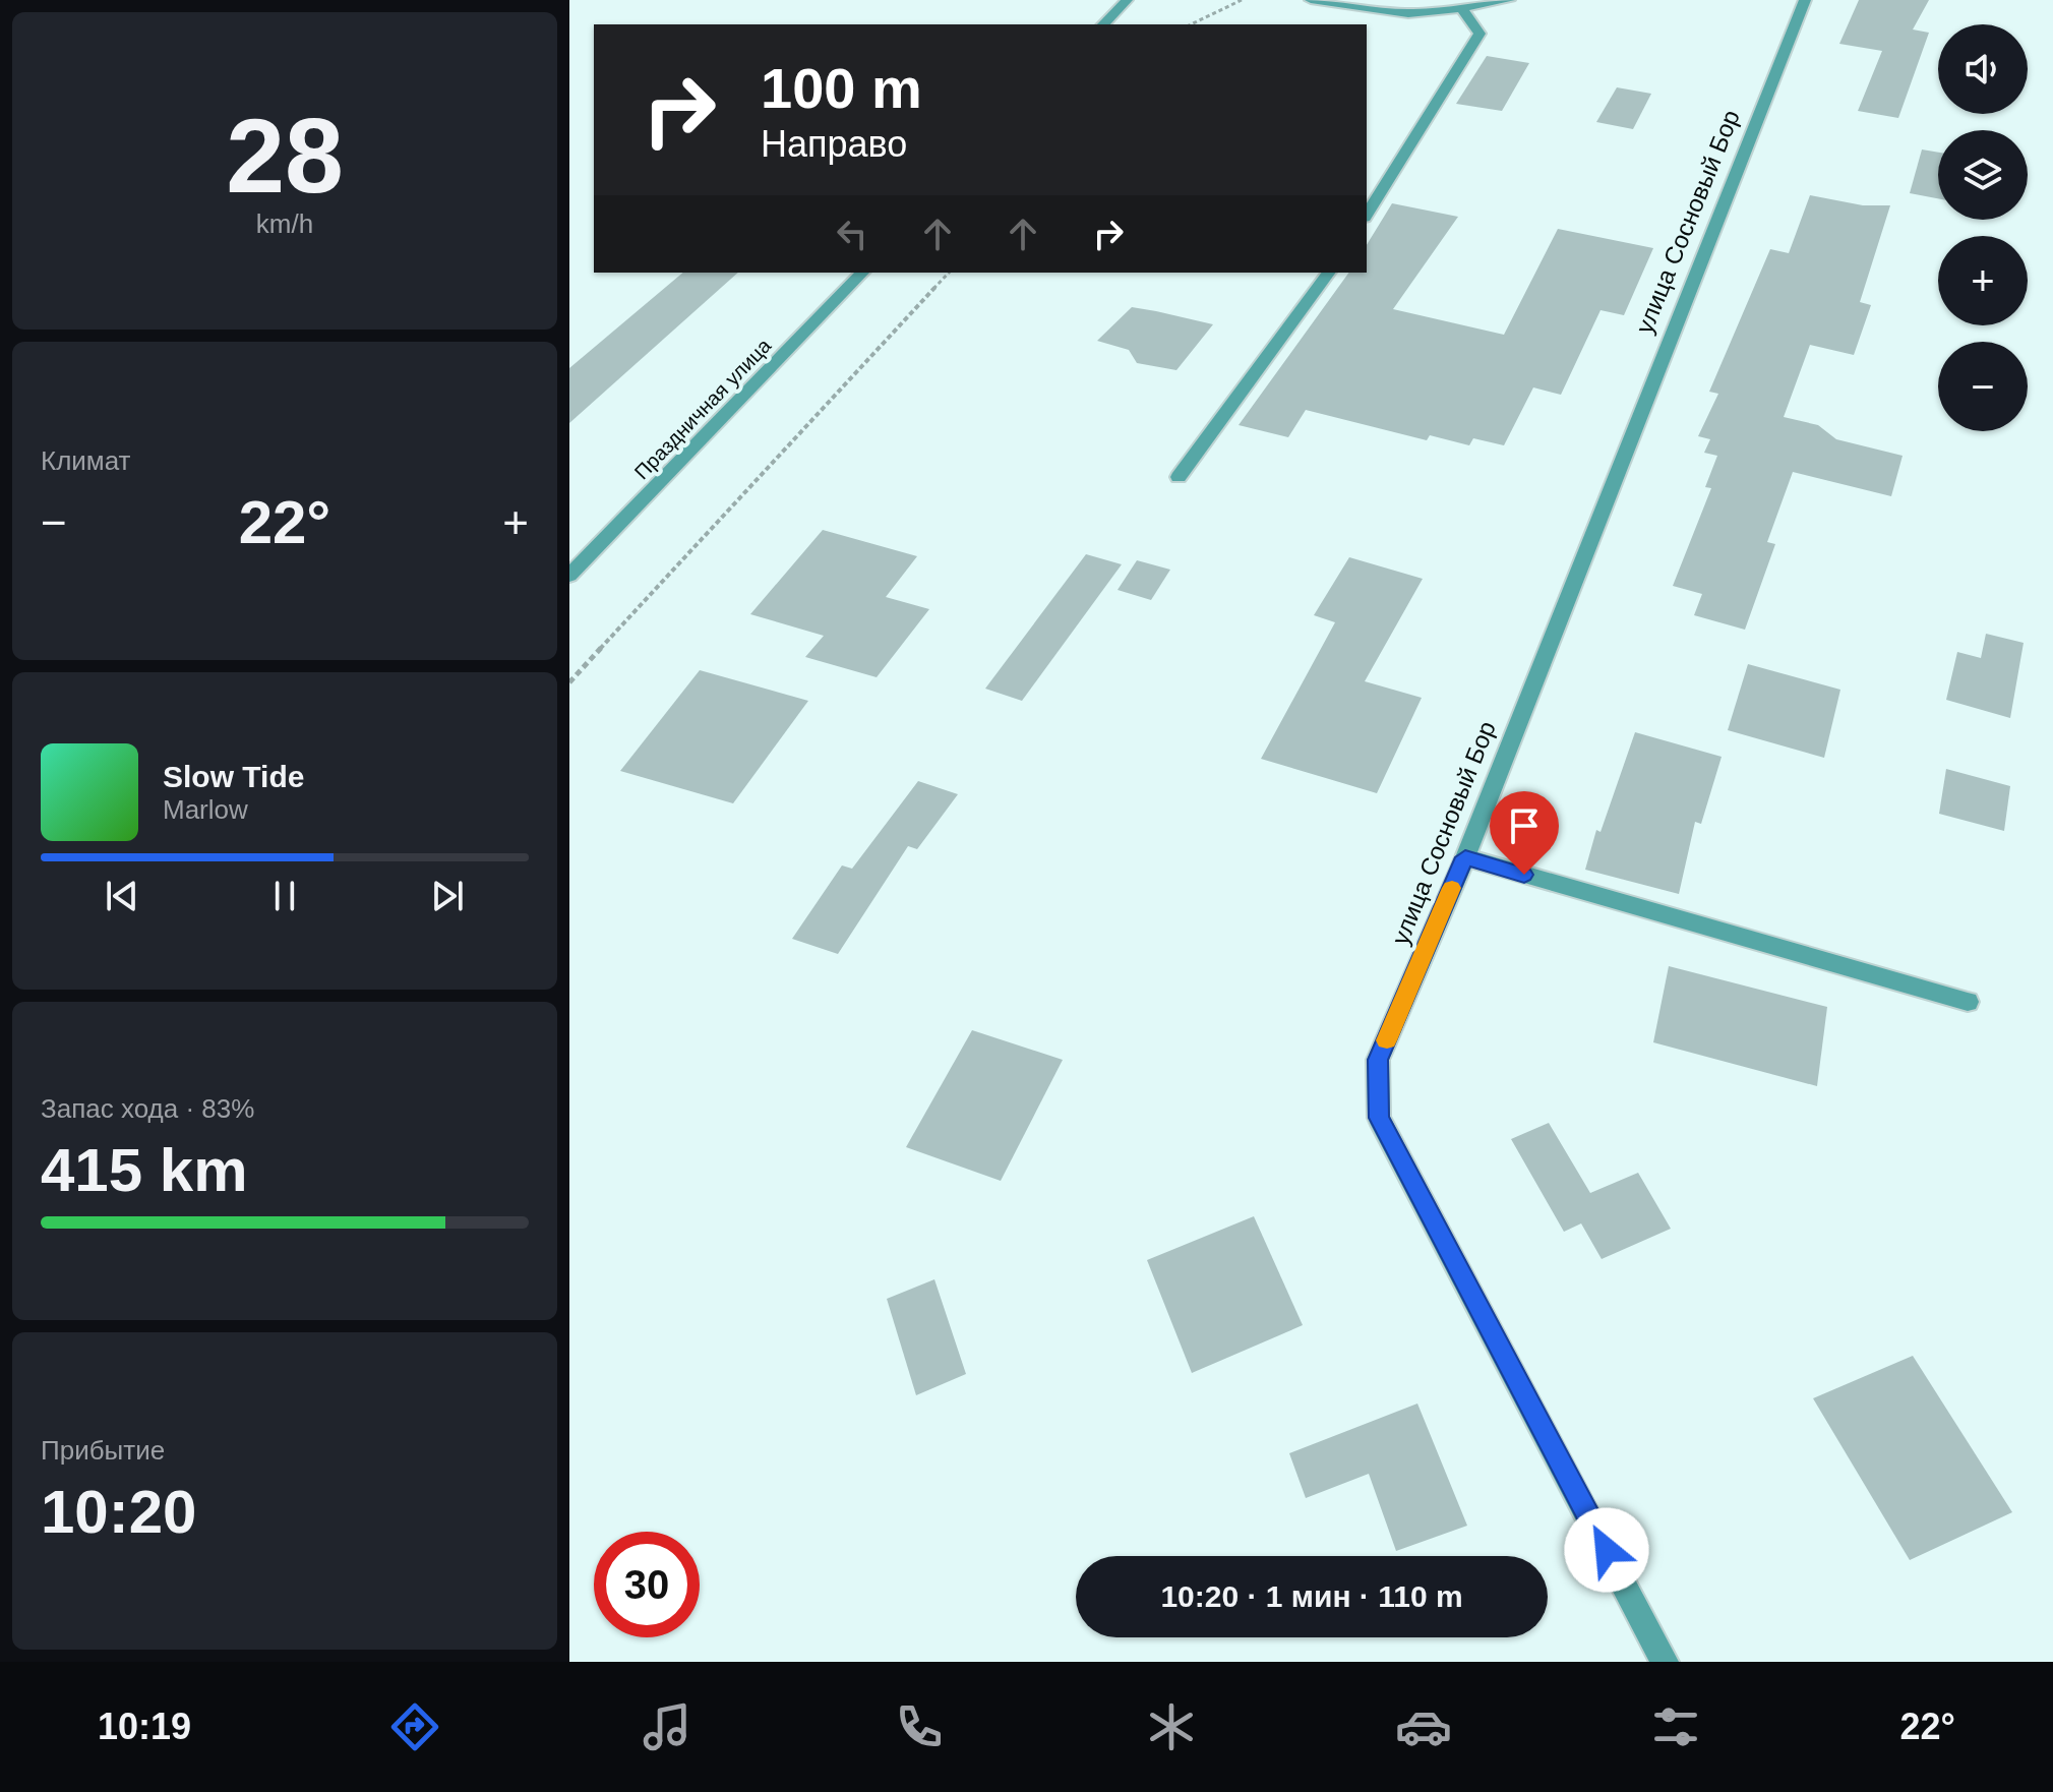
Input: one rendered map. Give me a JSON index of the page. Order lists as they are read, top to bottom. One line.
{"streets":{"street":["улица Сосновый Бор","Праздничная улица"]},"page":{"tile":[["28","km/h"],"Климат",["Запас хода · 83%","415 km"],["Прибытие","10:20"]],"map_buttons":["+","−"],"turn":["100 m","Направо"],"heat":["−","22°","+"],"song":["Slow Tide","Marlow"],"limit":"30","trip":"10:20 · 1 мин · 110 m","tabs":["10:19","22°"]}}
